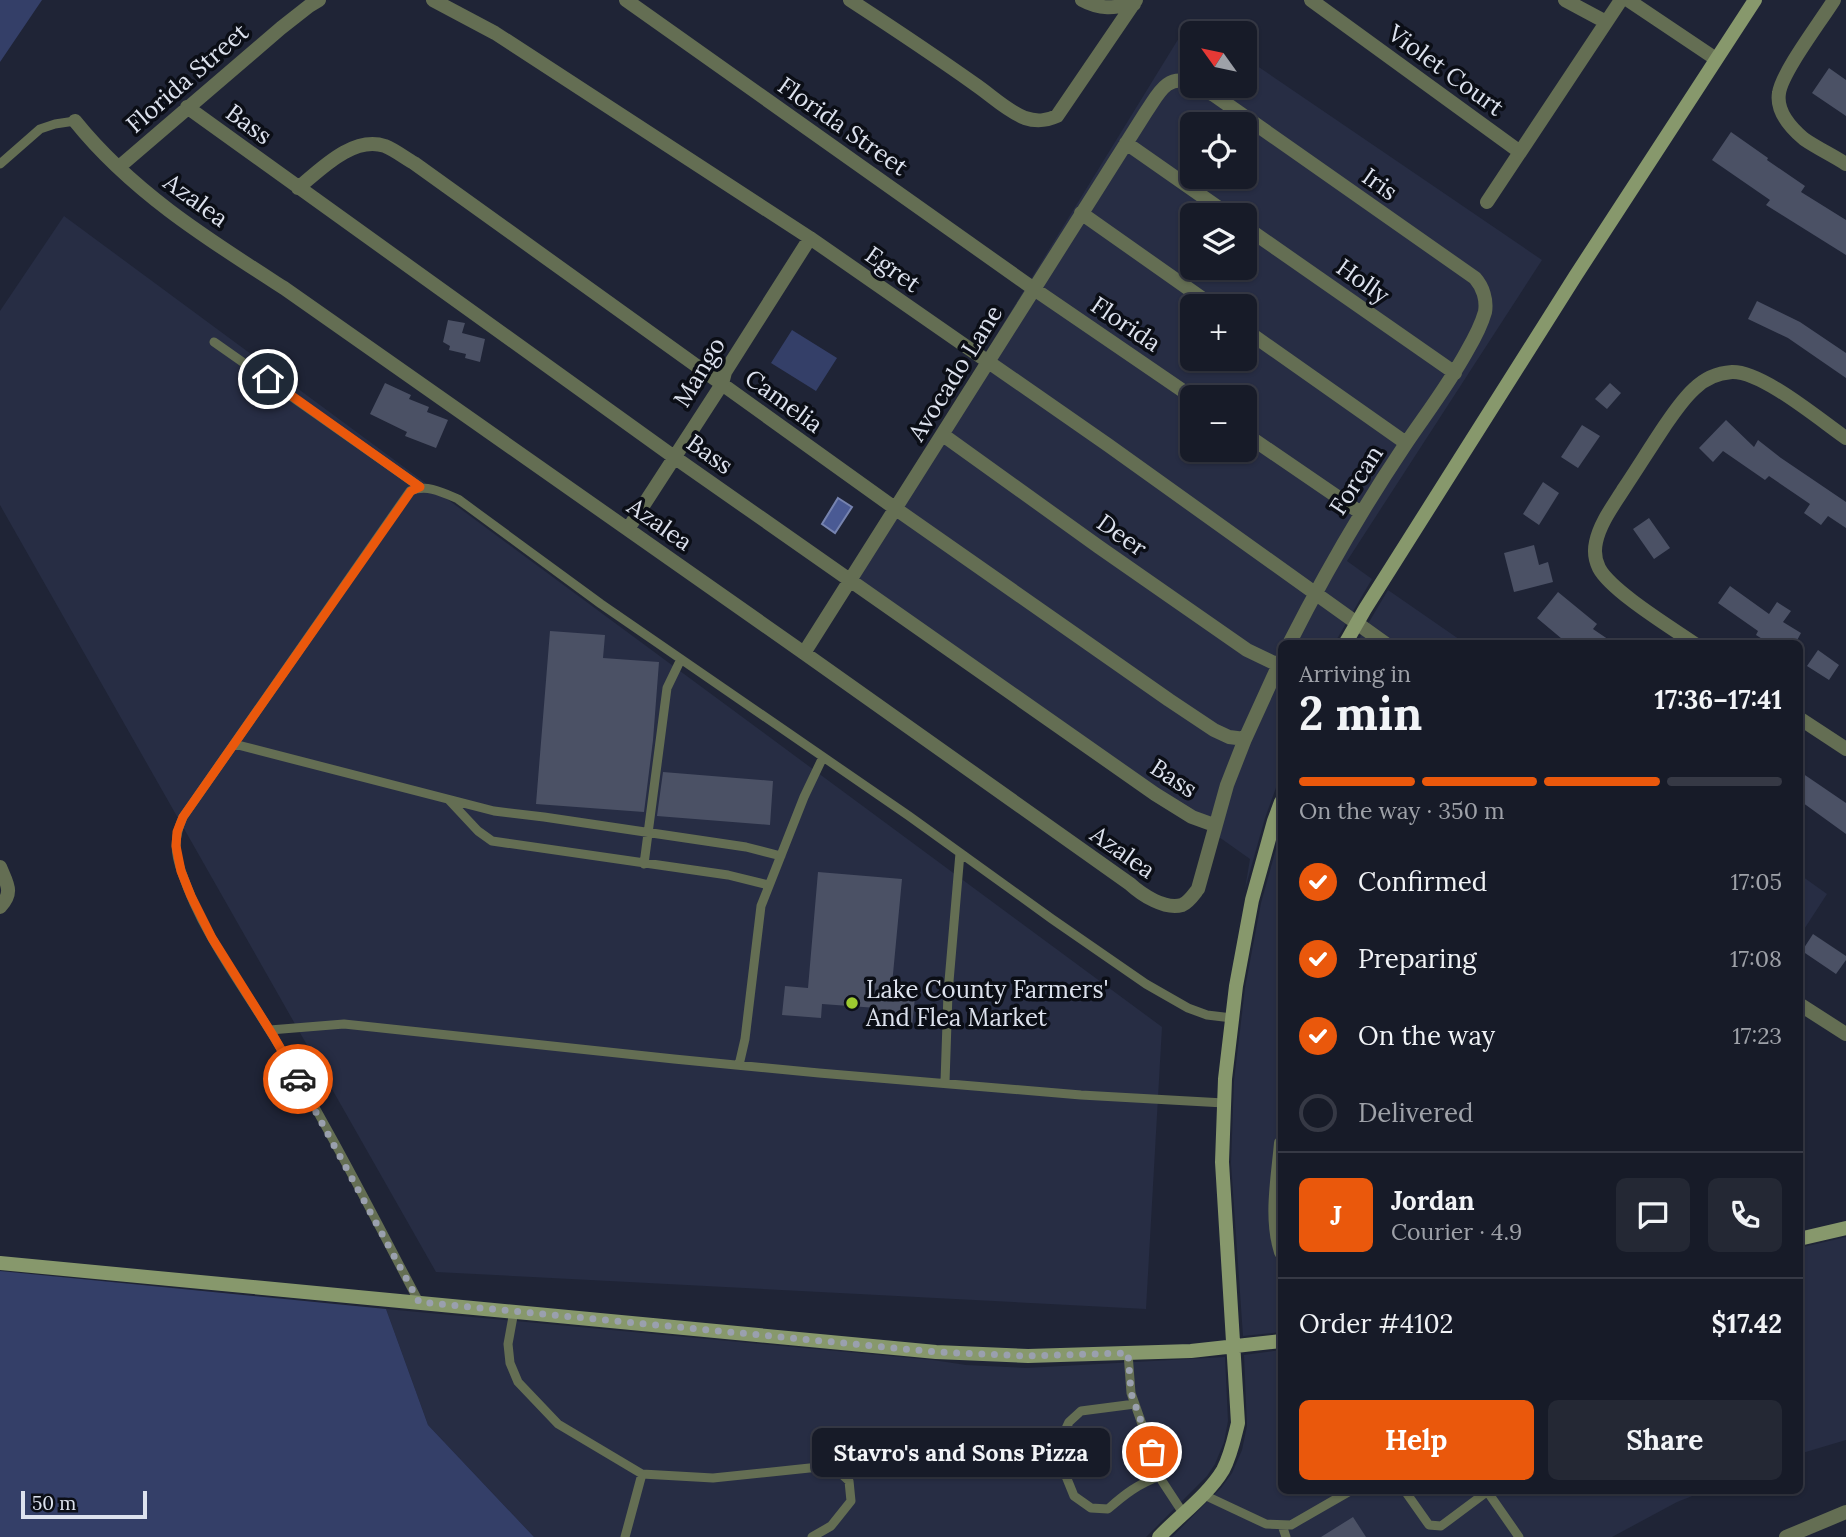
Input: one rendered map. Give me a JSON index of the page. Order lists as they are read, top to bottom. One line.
{"streets":{"street":["Violet Court","Florida Street","Bass","Iris","Azalea","Egret","Holly","Florida","Mango","Avocado Lane","Camelia","Forcan","Deer"]},"crossings":[["Florida Street","Bass"],["Florida Street","Azalea"],["Florida Street","Florida"],["Florida Street","Avocado Lane"],["Bass","Azalea"],["Bass","Mango"],["Bass","Avocado Lane"],["Bass","Camelia"],["Iris","Forcan"],["Azalea","Mango"],["Azalea","Avocado Lane"],["Egret","Mango"],["Egret","Avocado Lane"],["Egret","Forcan"],["Holly","Forcan"],["Florida","Avocado Lane"],["Mango","Camelia"],["Avocado Lane","Camelia"],["Avocado Lane","Deer"]],"places":["Lake County Farmers' And Flea Market","Stavro's and Sons Pizza"],"scale_bar":"50 m","north":"top left","page":{"map_buttons":["+","−"],"heading":["2 min","Arriving in","17:36–17:41"],"panel":["Jordan","Courier · 4.9","Order #4102","$17.42"],"bar":"On the way · 350 m","list":[["Confirmed","17:05"],["Preparing","17:08"],["On the way","17:23"],"Delivered"],"round":"J","buttons":["Help","Share"],"bubble":"Stavro's and Sons Pizza","scale":"50 m"}}
